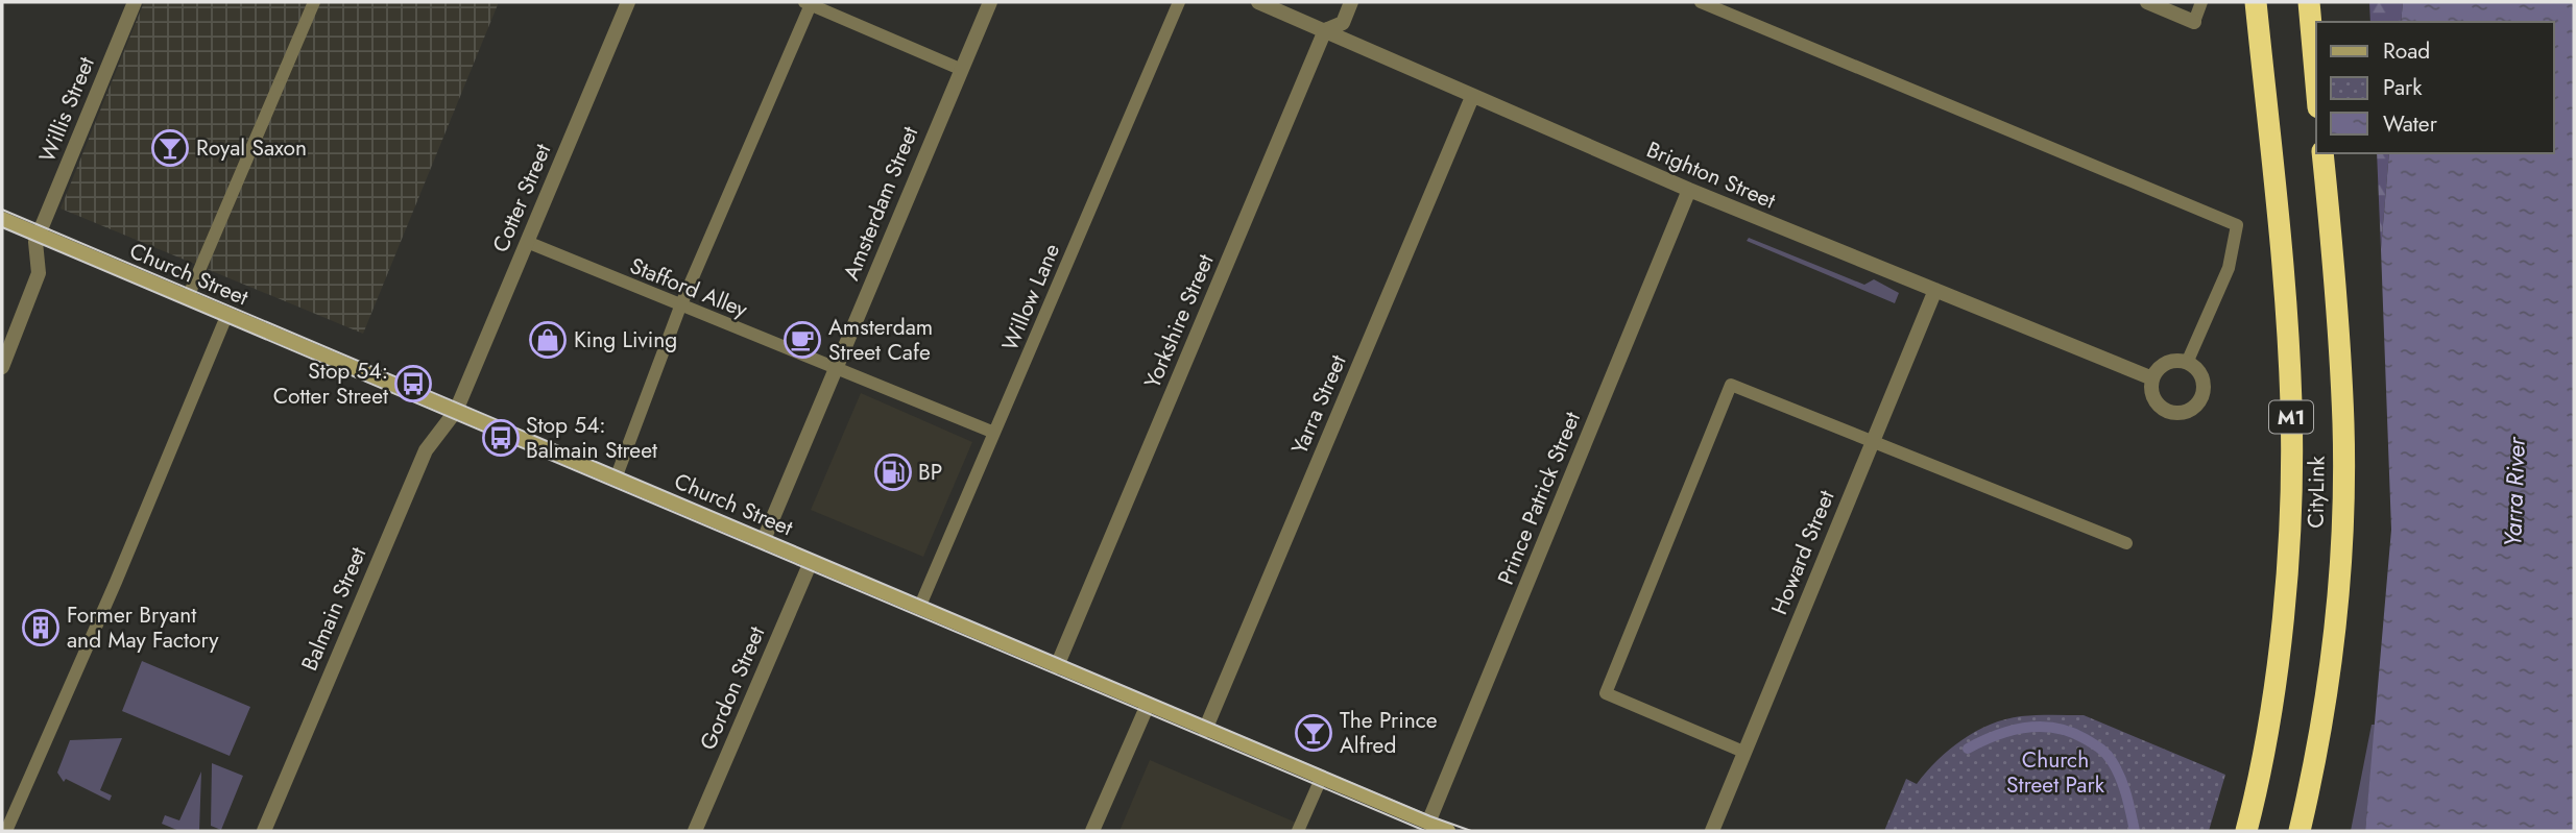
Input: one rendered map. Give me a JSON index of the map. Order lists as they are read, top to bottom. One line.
{"streets":{"highway":["M1","CityLink"],"main road":["Church Street"],"street":["Willis Street","Brighton Street","Cotter Street","Amsterdam Street","Yorkshire Street","Yarra Street","Prince Patrick Street","Howard Street","Balmain Street","Gordon Street"],"lane":["Stafford Alley","Willow Lane"]},"crossings":[["Willis Street","Church Street"],["Brighton Street","Yorkshire Street"],["Brighton Street","Yarra Street"],["Brighton Street","Prince Patrick Street"],["Brighton Street","Howard Street"],["Cotter Street","Church Street"],["Cotter Street","Stafford Alley"],["Cotter Street","Balmain Street"],["Amsterdam Street","Church Street"],["Amsterdam Street","Stafford Alley"],["Church Street","Willow Lane"],["Church Street","Yorkshire Street"],["Church Street","Yarra Street"],["Church Street","Prince Patrick Street"],["Church Street","Balmain Street"],["Church Street","Gordon Street"],["Stafford Alley","Willow Lane"]],"water":["Yarra River"],"parks":["Church Street Park"],"places":{"bar":["Royal Saxon","The Prince Alfred"],"shop":["King Living"],"cafe":["Amsterdam Street Cafe"],"bus stop":["Stop 54: Cotter Street","Stop 54: Balmain Street"],"fuel station":["BP"],"building":["Former Bryant and May Factory"]},"legend":["Road","Park","Water"]}
